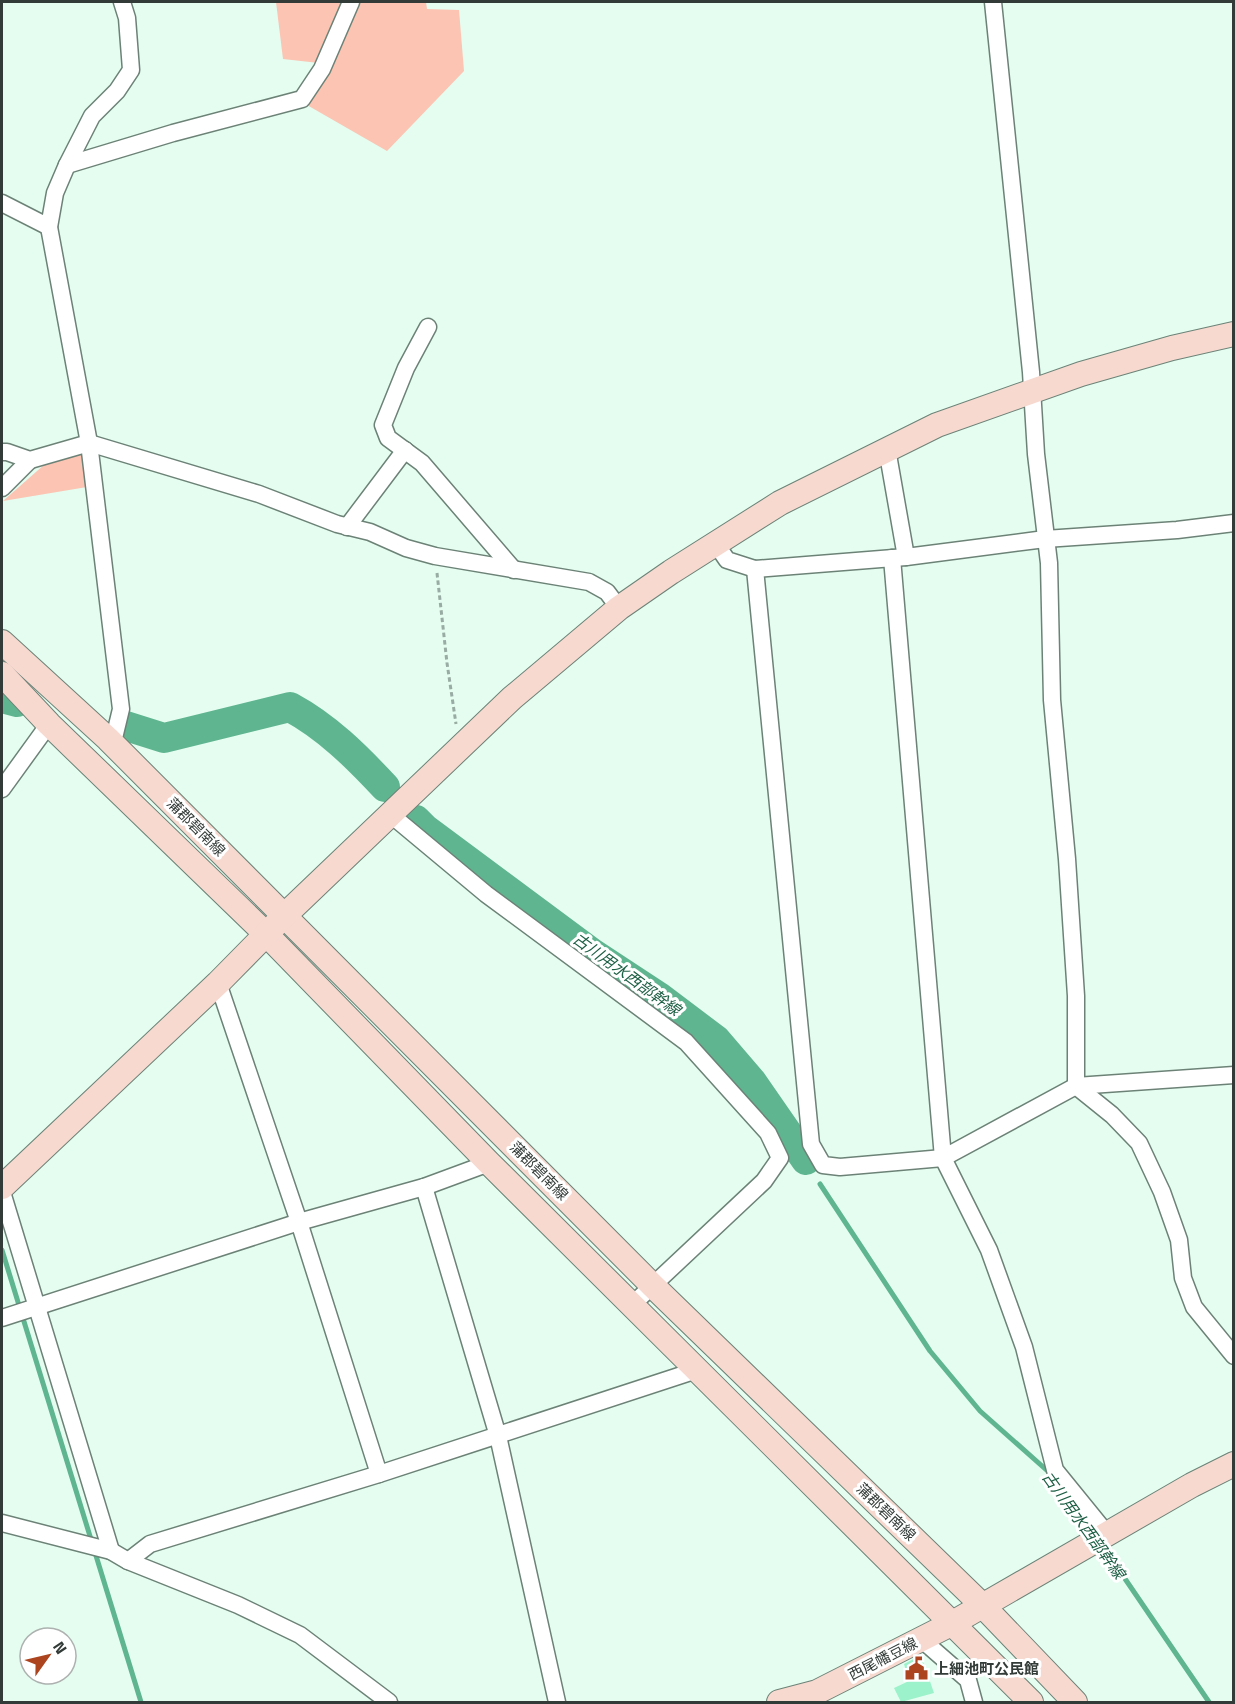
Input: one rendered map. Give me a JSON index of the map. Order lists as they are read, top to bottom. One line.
{"streets":{"main road":["蒲郡碧南線","西尾幡豆線"]},"crossings":[["蒲郡碧南線","西尾幡豆線"]],"water":["古川用水西部幹線"],"places":{"public building":["上細池町公民館"]},"north":"top right"}
